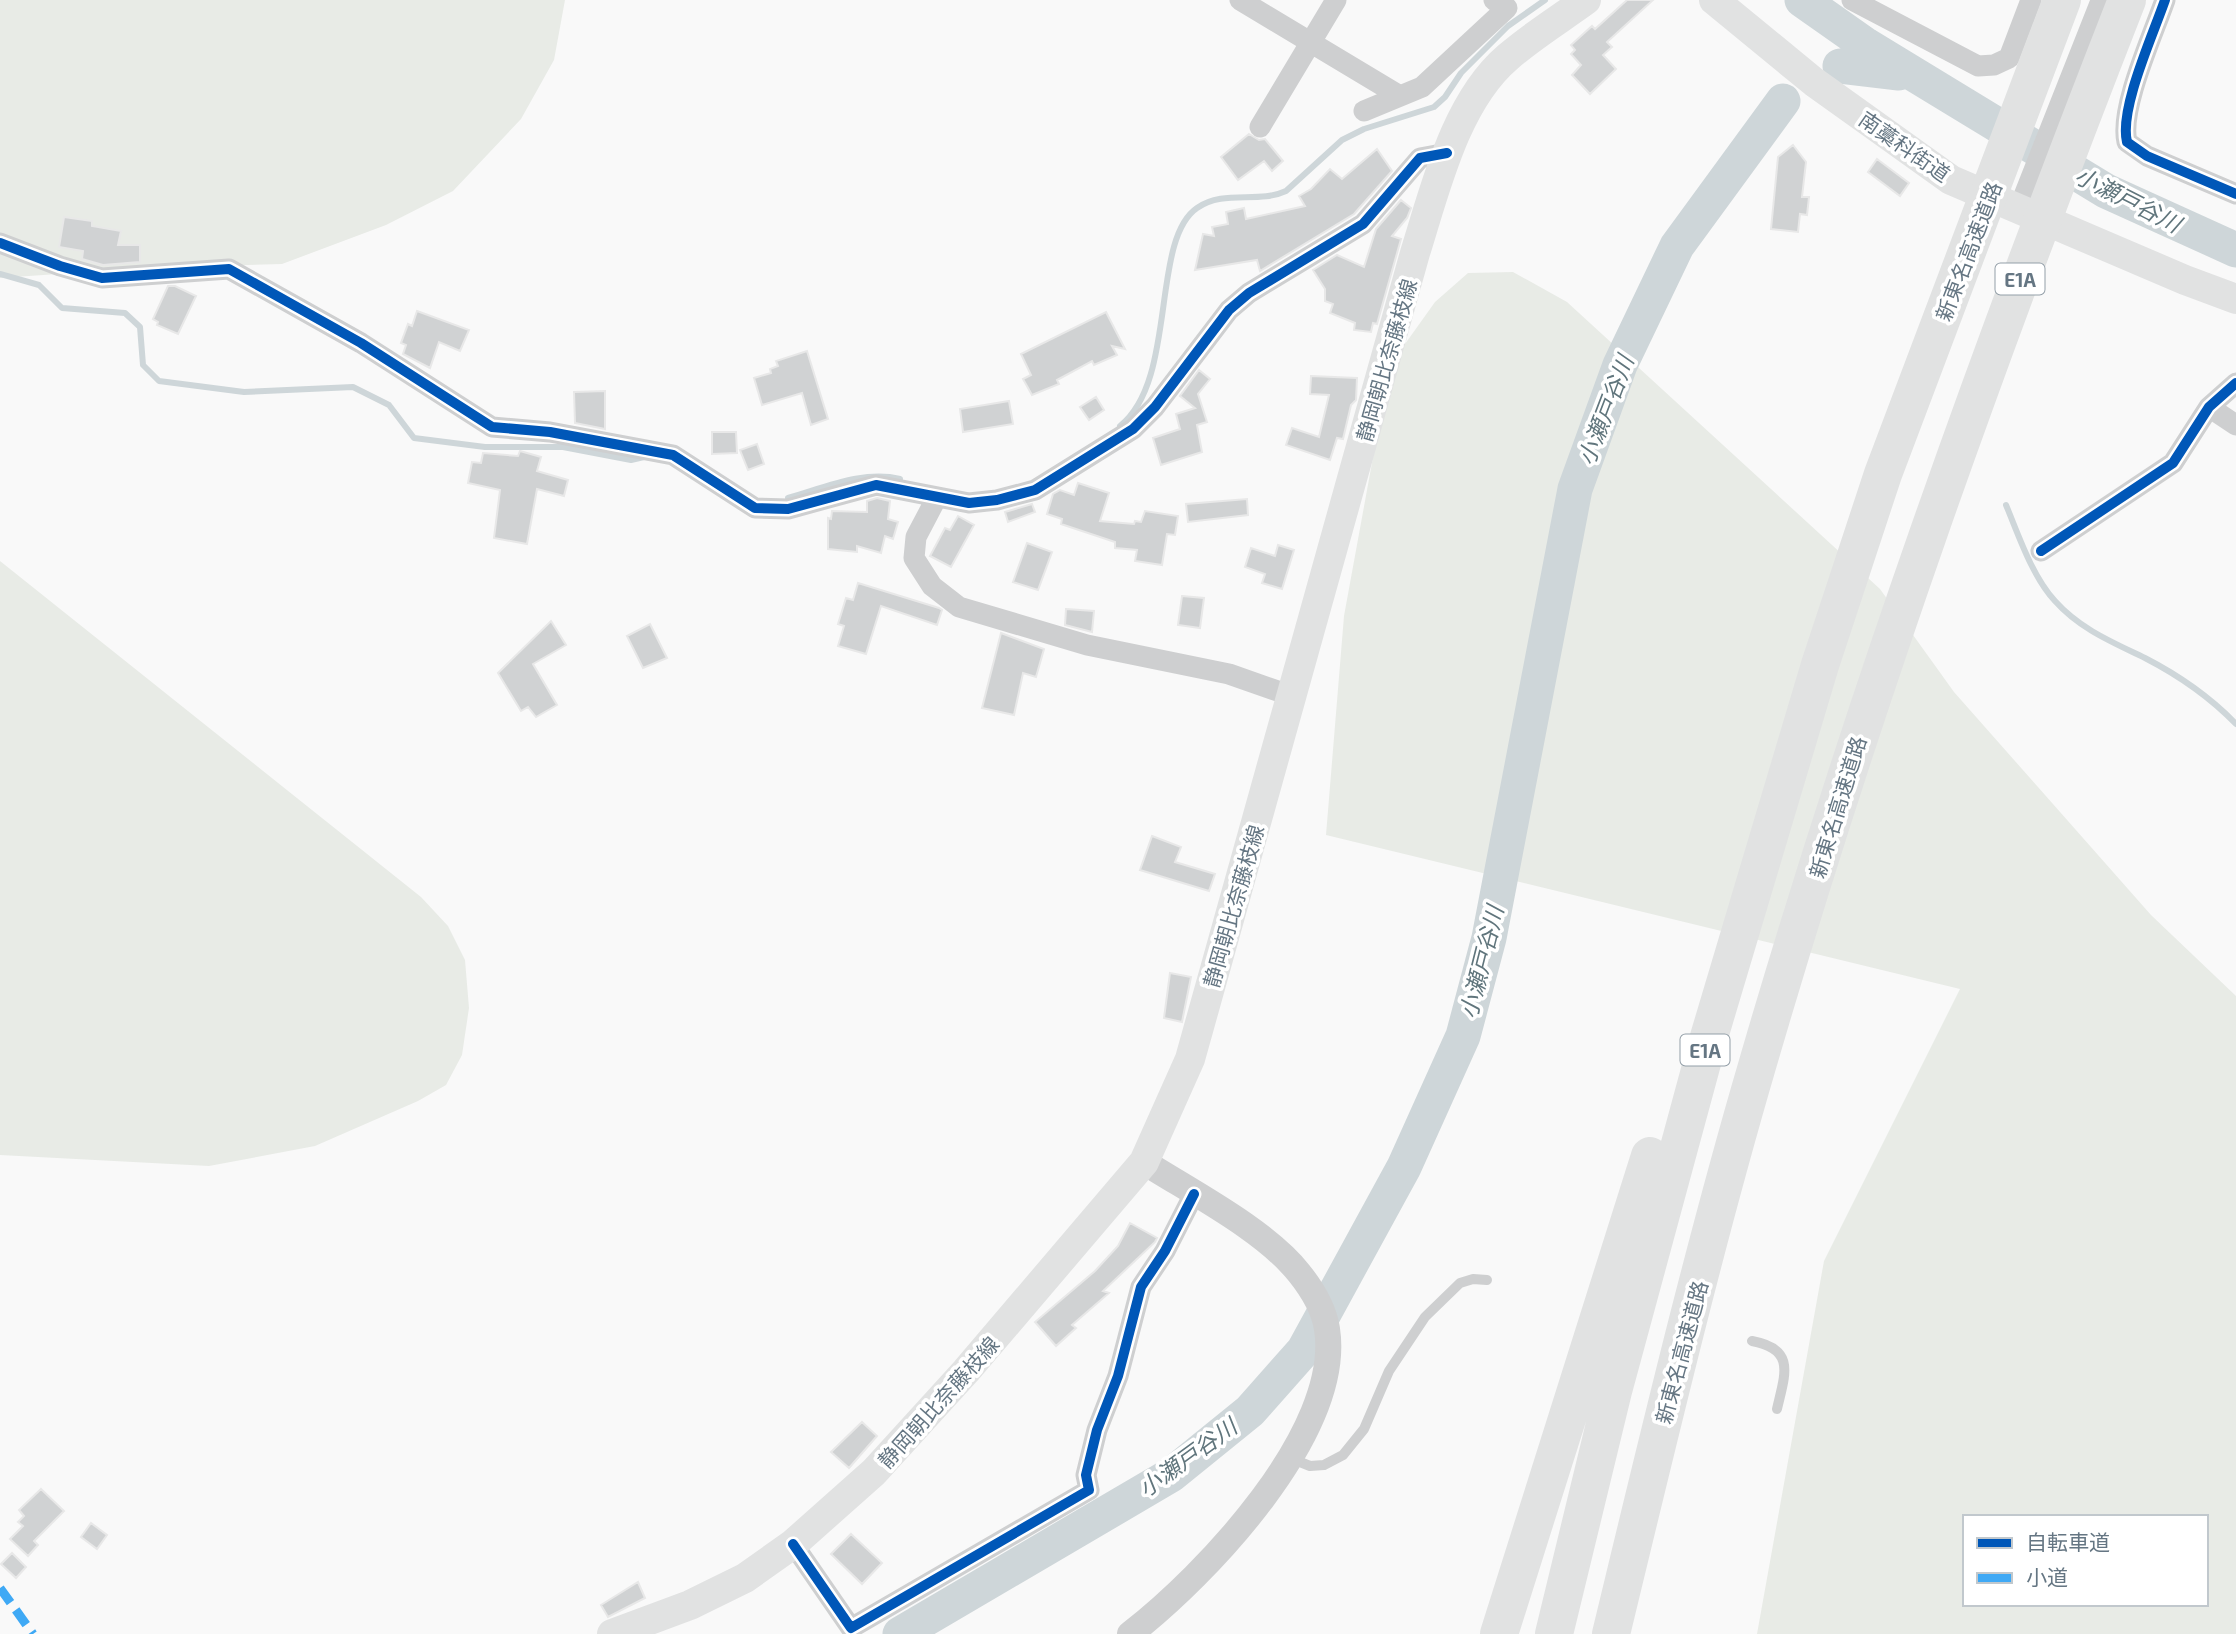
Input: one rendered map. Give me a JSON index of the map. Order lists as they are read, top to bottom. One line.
{"streets":{"highway":["新東名高速道路","E1A"],"main road":["南藁科街道","静岡朝比奈藤枝線"]},"water":["小瀬戸谷川"],"legend":["自転車道","小道"]}
